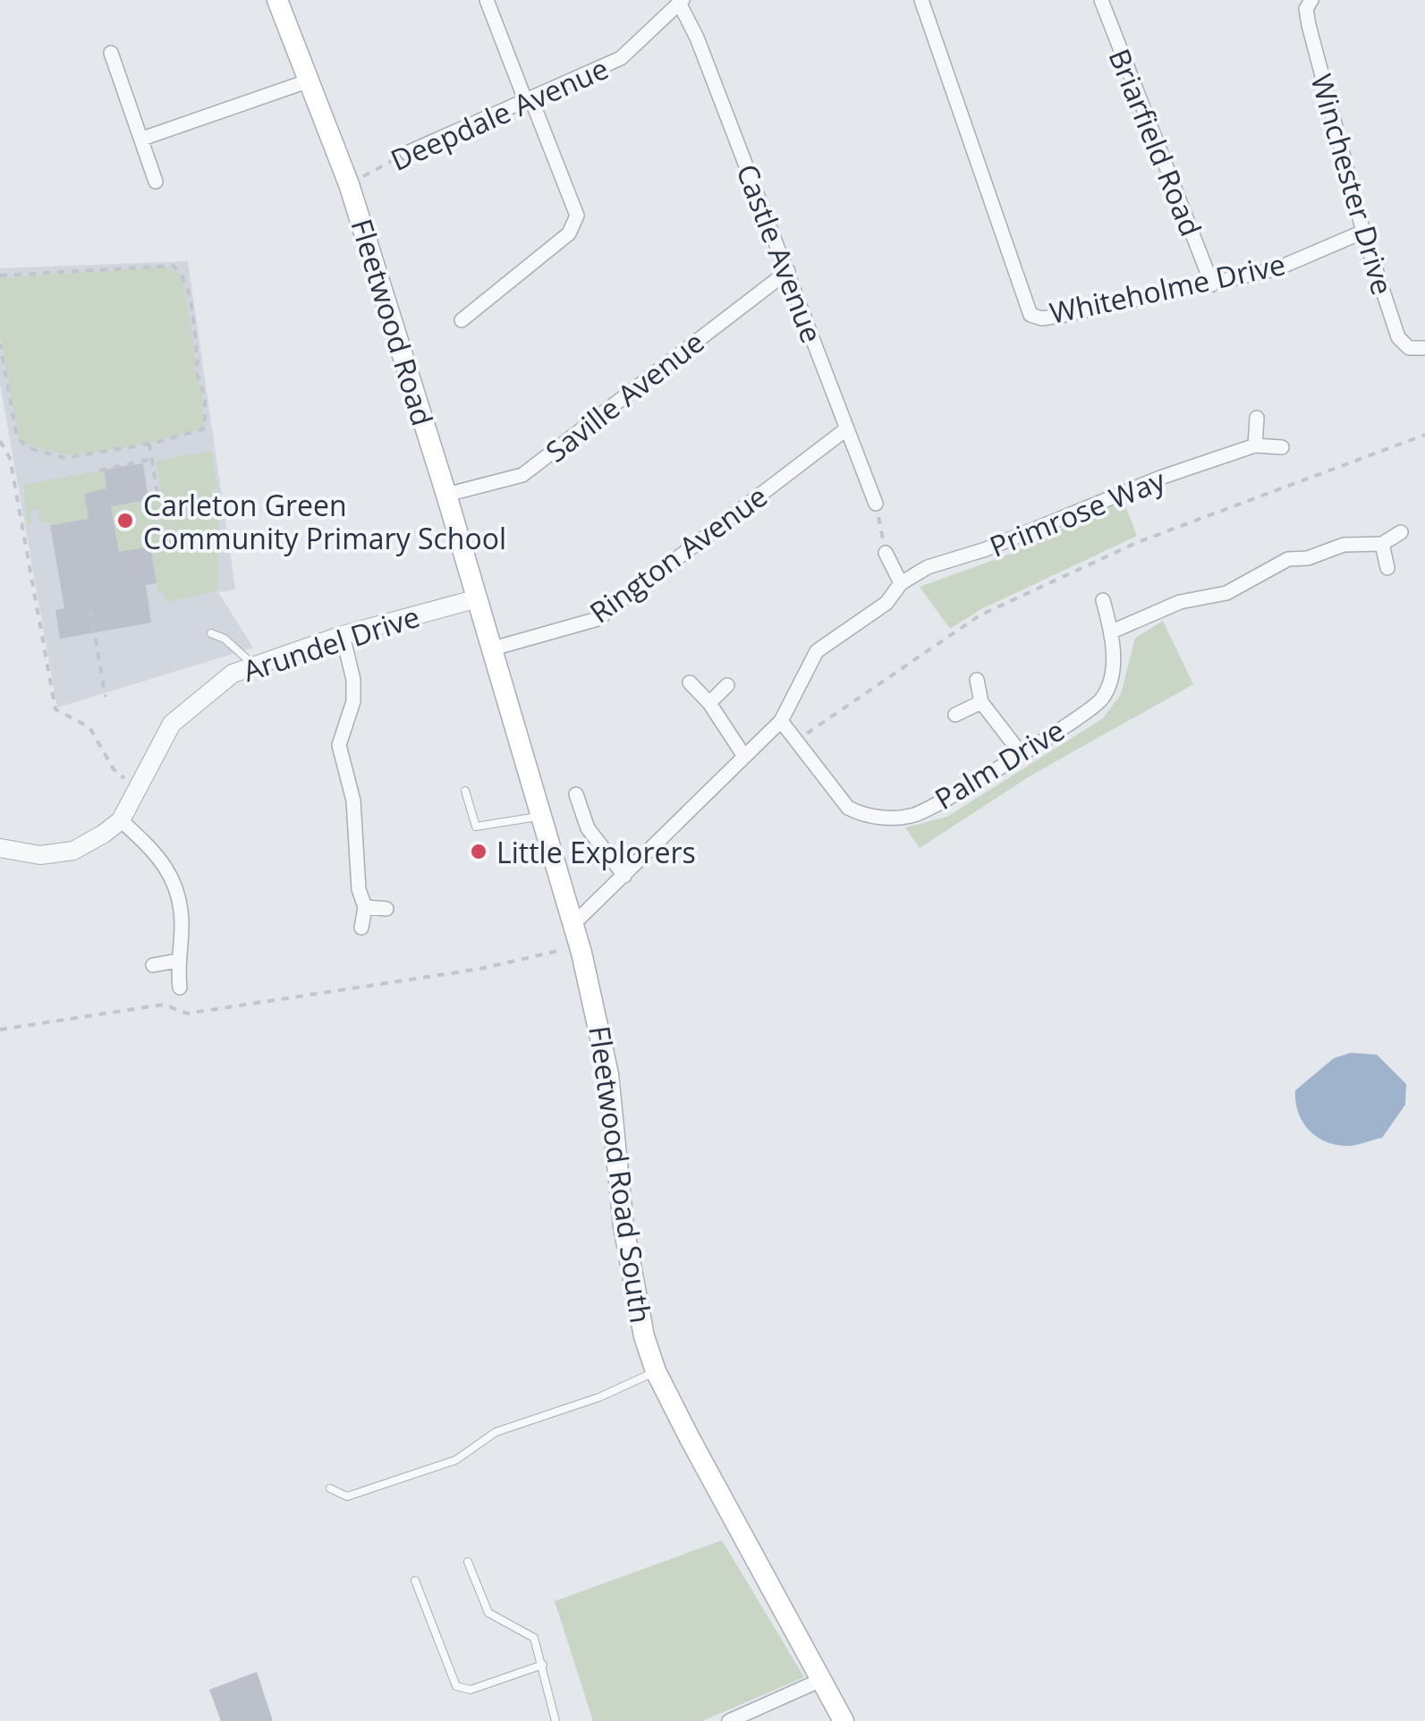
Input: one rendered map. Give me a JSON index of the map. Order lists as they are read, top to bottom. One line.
{"streets":{"main road":["Fleetwood Road","Fleetwood Road South"],"street":["Deepdale Avenue","Briarfield Road","Winchester Drive","Castle Avenue","Whiteholme Drive","Saville Avenue","Primrose Way","Rington Avenue","Arundel Drive","Palm Drive"]},"crossings":[["Deepdale Avenue","Castle Avenue"],["Deepdale Avenue","Fleetwood Road"],["Briarfield Road","Whiteholme Drive"],["Winchester Drive","Whiteholme Drive"],["Castle Avenue","Saville Avenue"],["Castle Avenue","Rington Avenue"],["Fleetwood Road","Saville Avenue"],["Fleetwood Road","Rington Avenue"],["Fleetwood Road","Arundel Drive"],["Fleetwood Road","Fleetwood Road South"],["Primrose Way","Palm Drive"],["Primrose Way","Fleetwood Road South"],["Rington Avenue","Fleetwood Road South"]],"places":["Carleton Green Community Primary School","Little Explorers"]}
